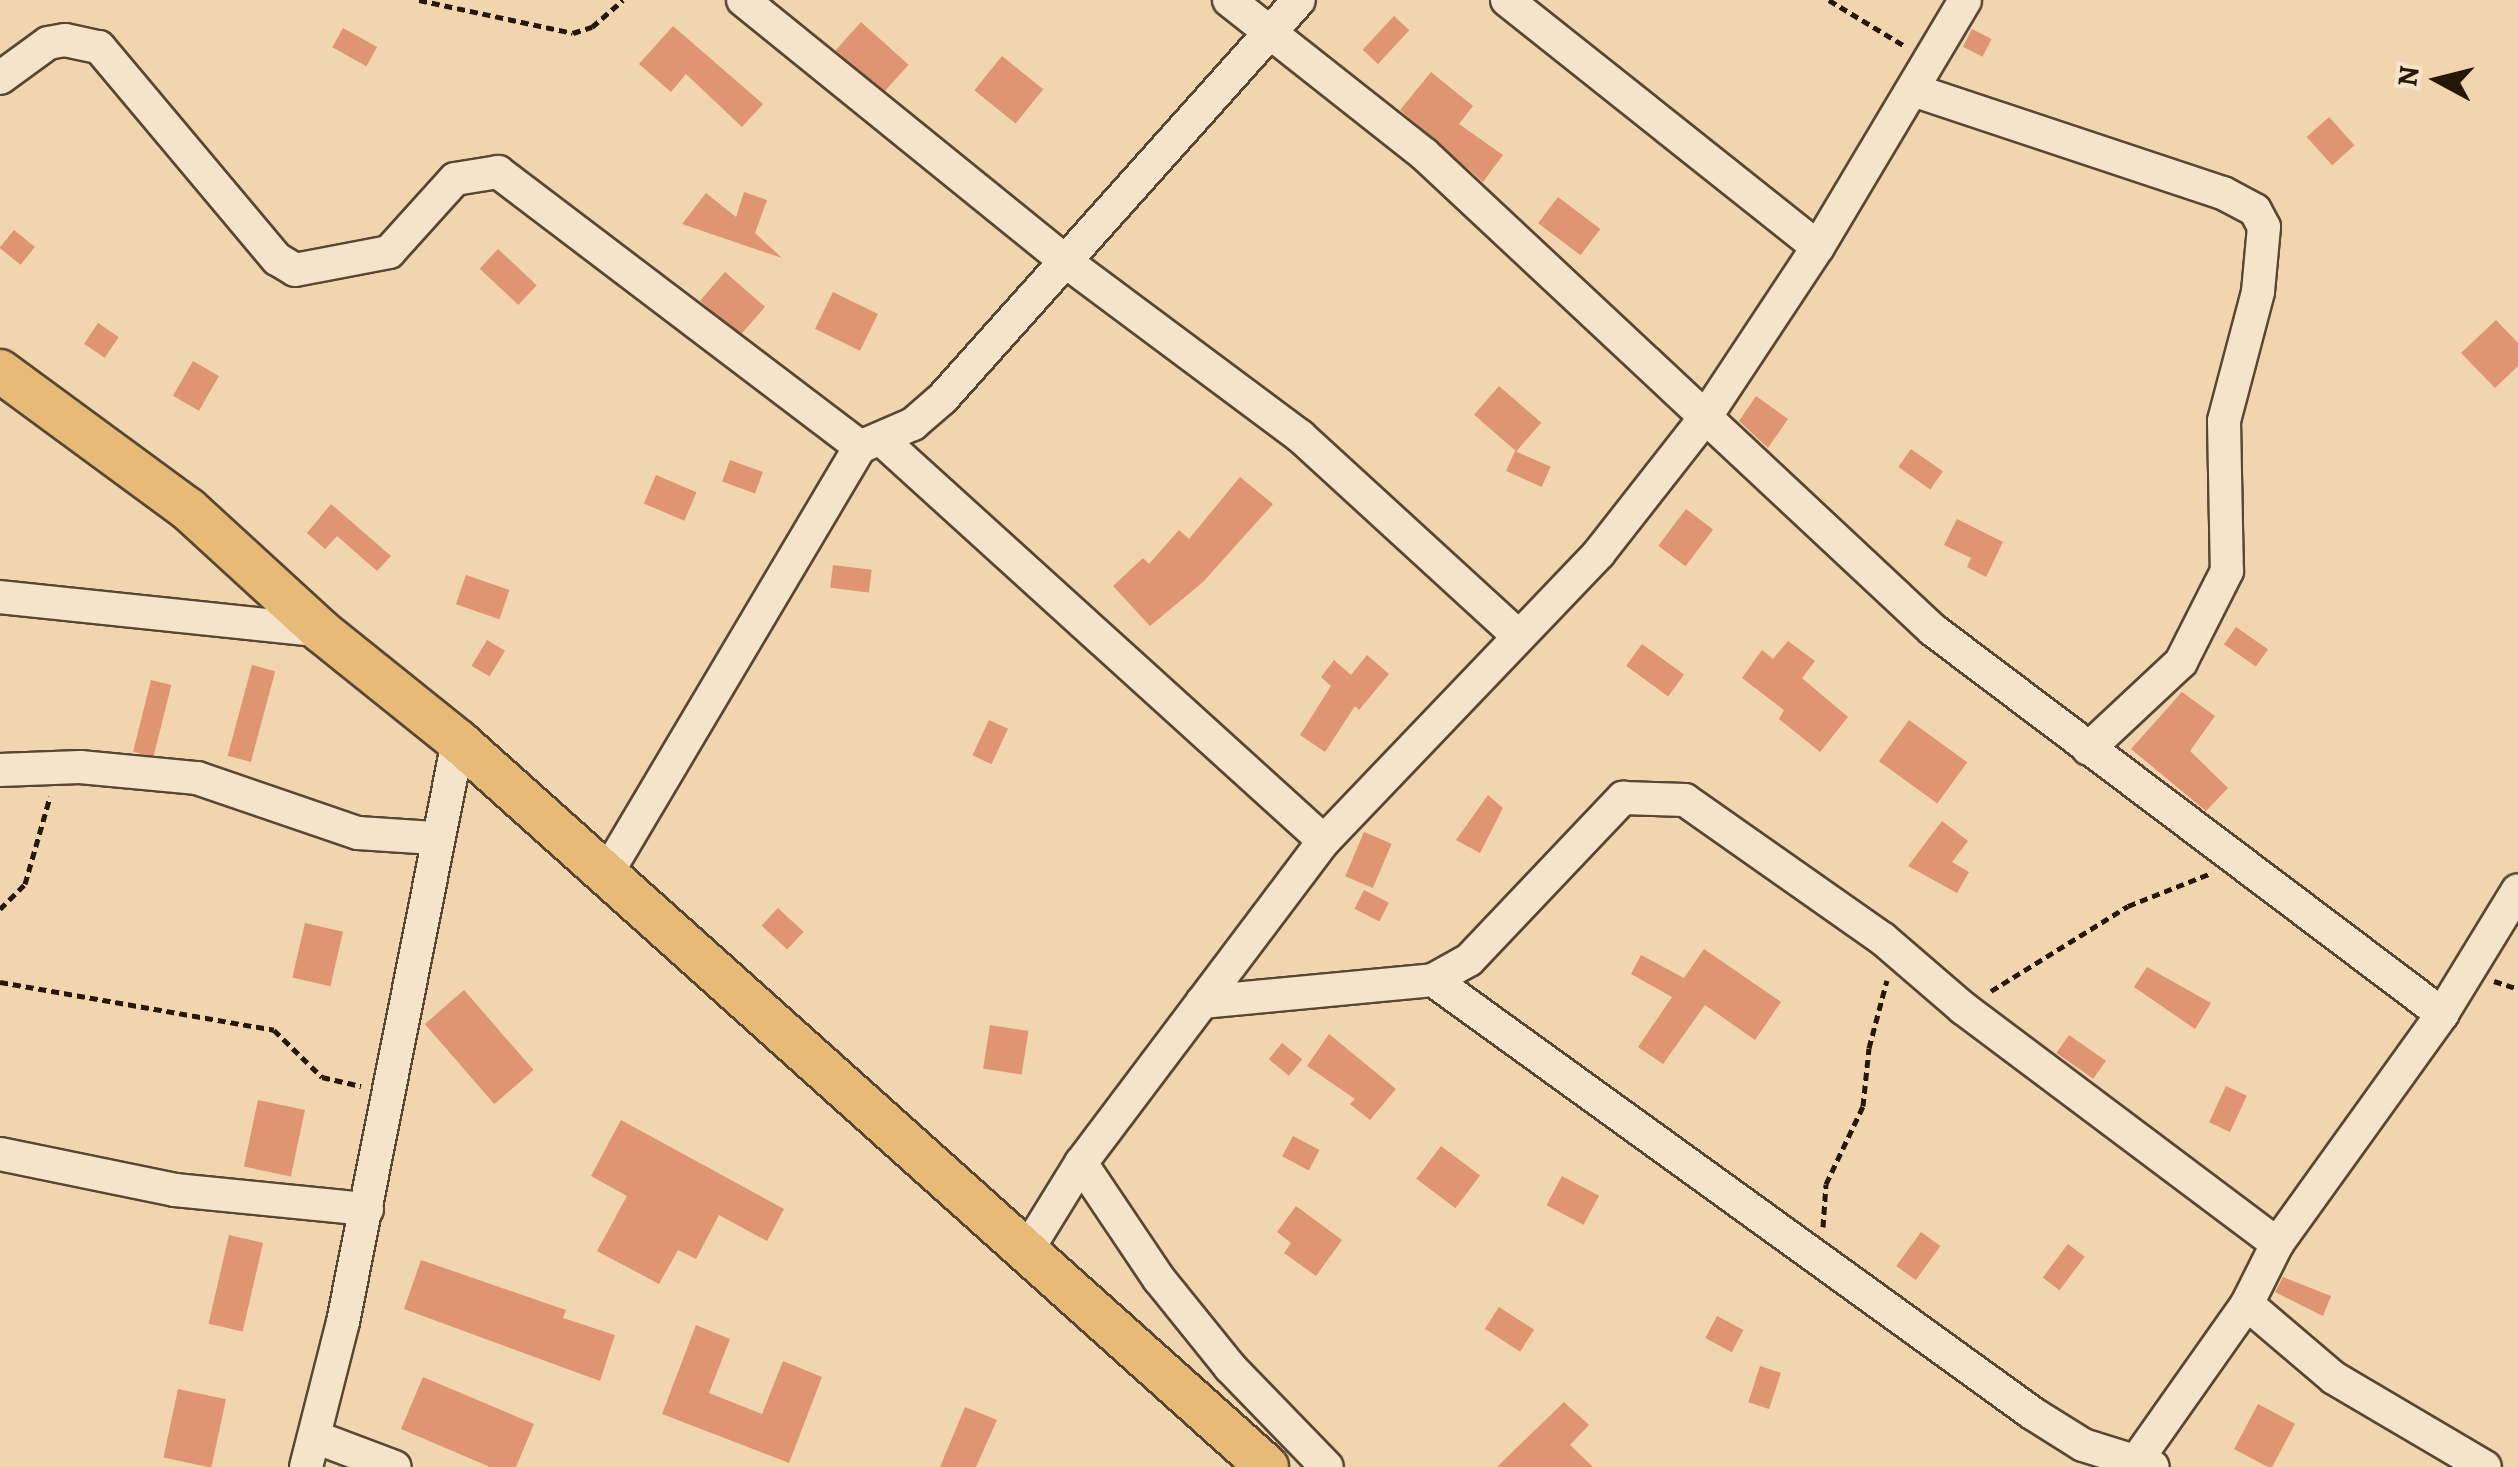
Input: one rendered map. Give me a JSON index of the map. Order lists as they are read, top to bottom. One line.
{"north":"left"}
